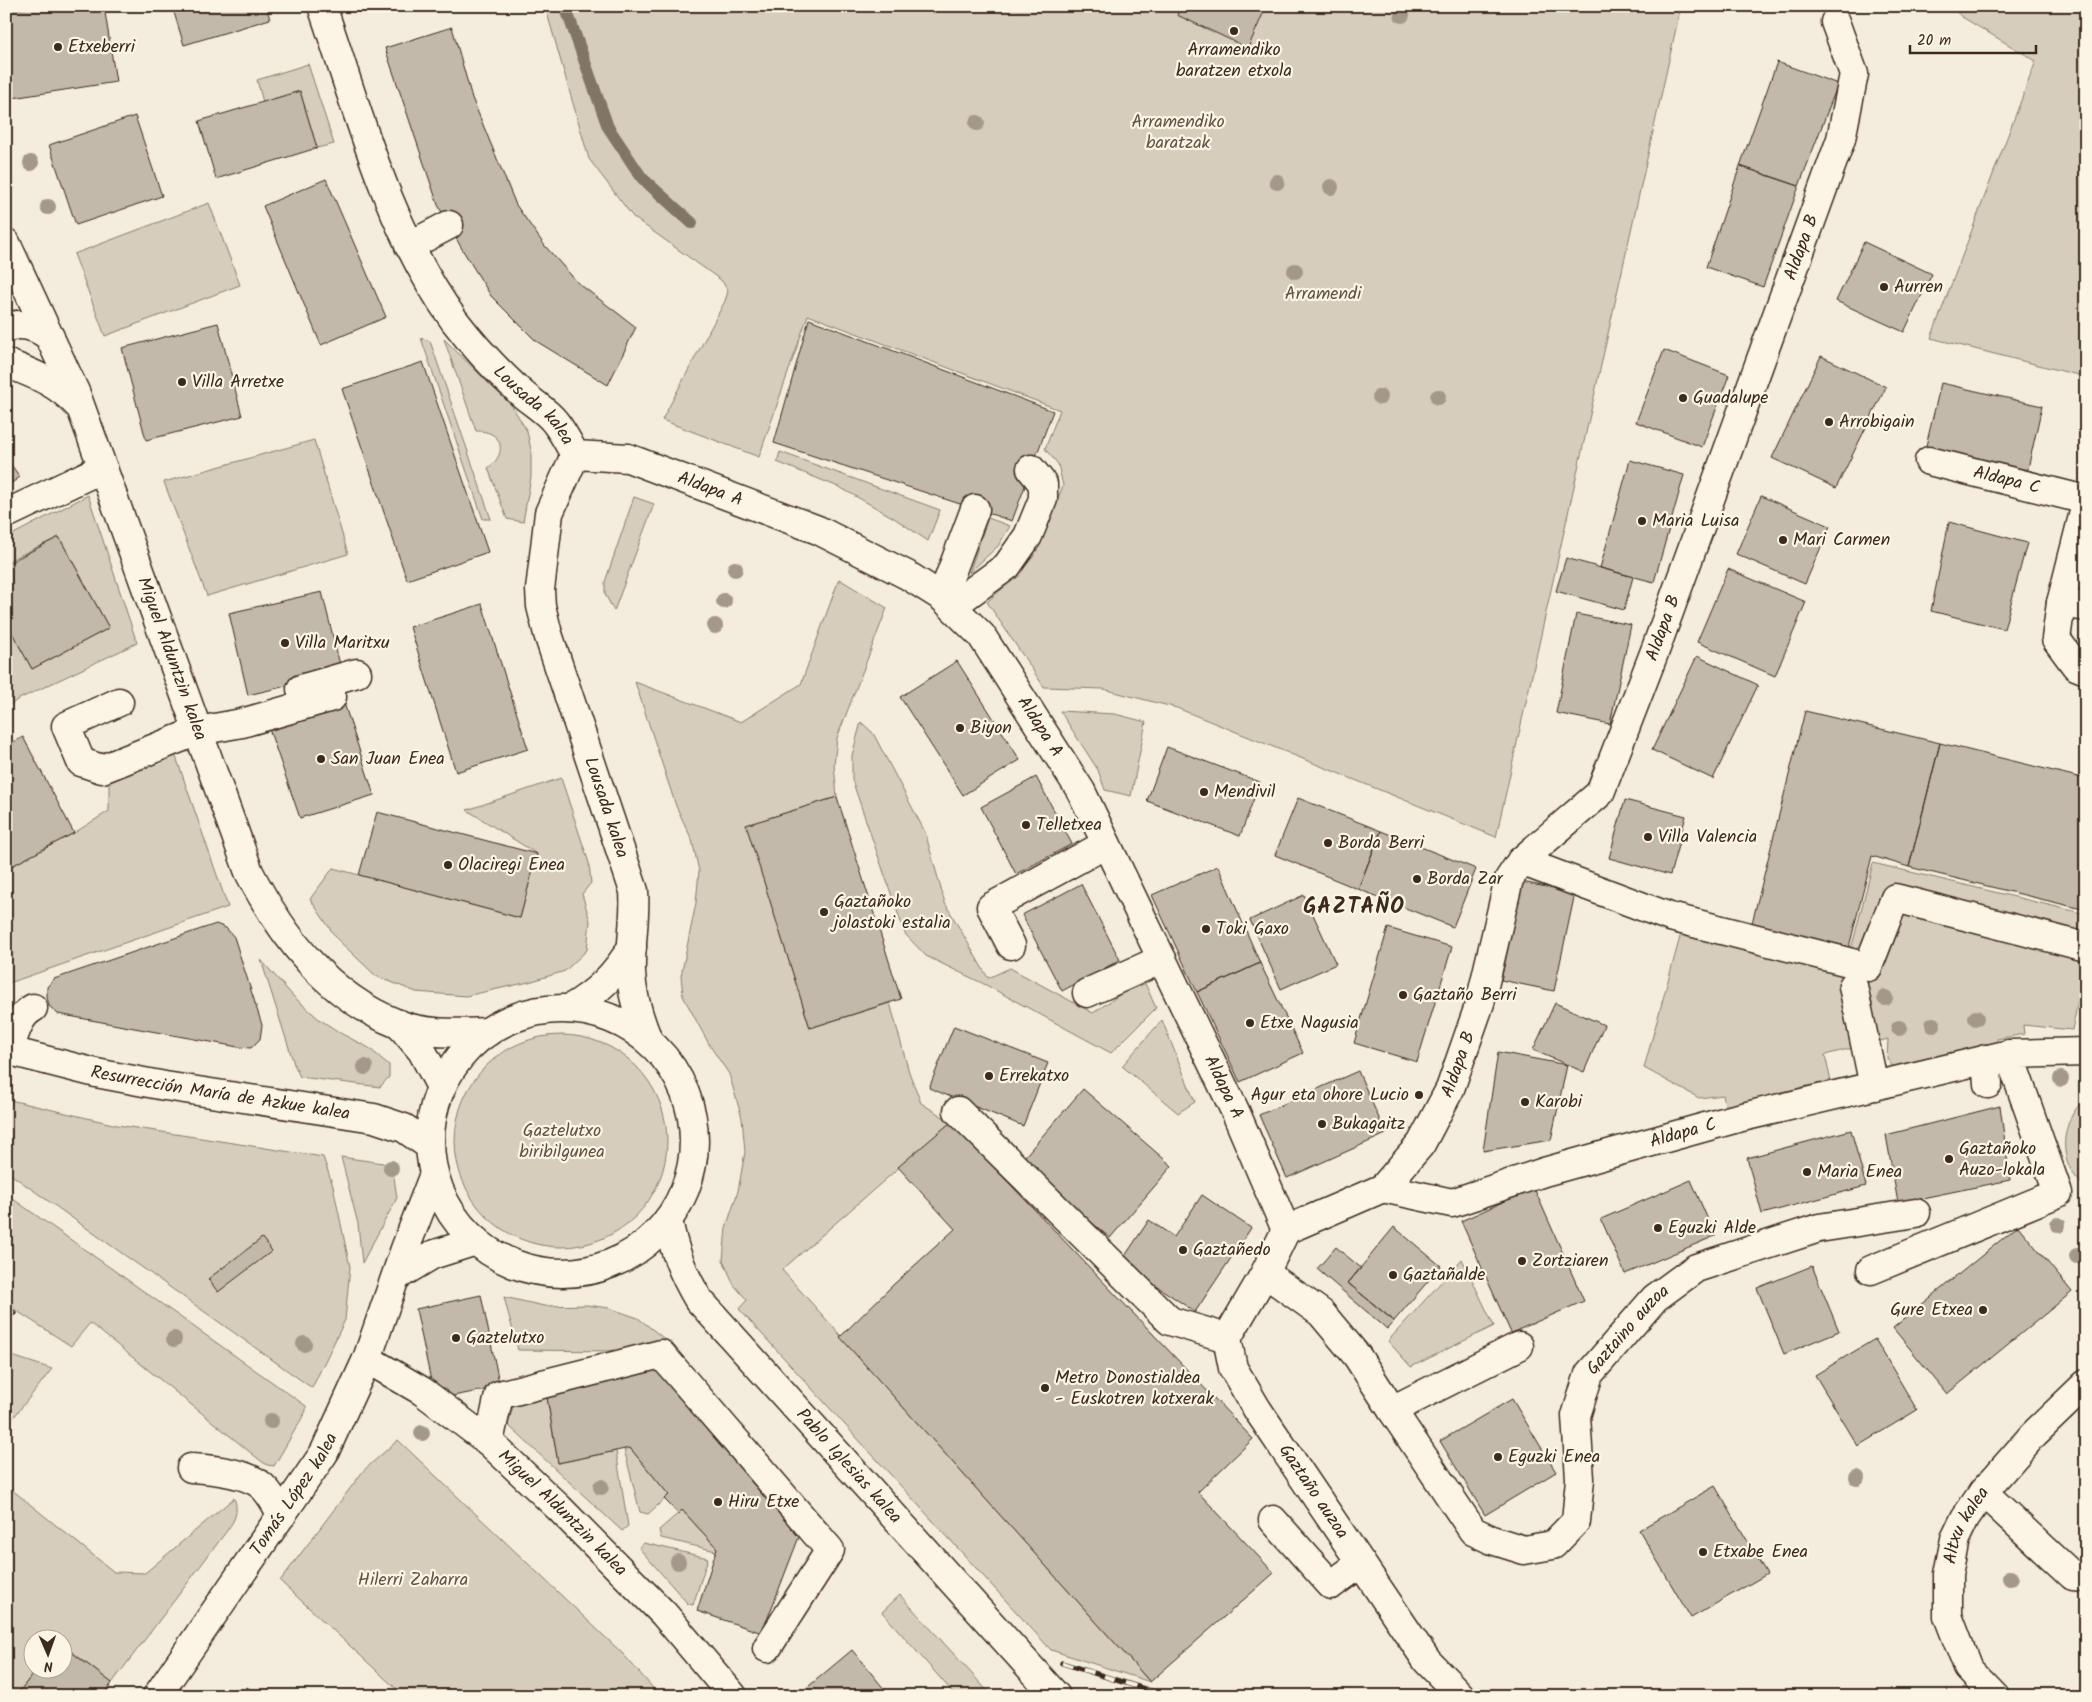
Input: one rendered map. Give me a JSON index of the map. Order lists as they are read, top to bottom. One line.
{"streets":{"street":["Aldapa B","Lousada kalea","Aldapa C","Aldapa A","Miguel Alduntzin kalea","Resurrección María de Azkue kalea","Gaztaino auzoa","Pablo Iglesias kalea","Gaztaño auzoa","Tomás López kalea","Altxu kalea"]},"crossings":[["Aldapa B","Aldapa C"],["Lousada kalea","Aldapa A"],["Miguel Alduntzin kalea","Tomás López kalea"]],"districts":["GAZTAÑO"],"parks":["Arramendiko baratzak","Arramendi","Gaztelutxo biribilgunea","Hilerri Zaharra"],"places":["Arramendiko baratzen etxola","Etxeberri","Aurren","Villa Arretxe","Guadalupe","Arrobigain","Maria Luisa","Mari Carmen","Villa Maritxu","Biyon","San Juan Enea","Mendivil","Telletxea","Villa Valencia","Borda Berri","Olaciregi Enea","Borda Zar","Gaztañoko jolastoki estalia","Toki Gaxo","Gaztaño Berri","Etxe Nagusia","Errekatxo","Agur eta ohore Lucio","Karobi","Bukagaitz","Gaztañoko Auzo-lokala","Maria Enea","Eguzki Alde","Gaztañedo","Zortziaren","Gaztañalde","Gure Etxea","Gaztelutxo","Metro Donostialdea - Euskotren kotxerak","Eguzki Enea","Hiru Etxe","Etxabe Enea"],"scale_bar":"20 m","north":"bottom"}
